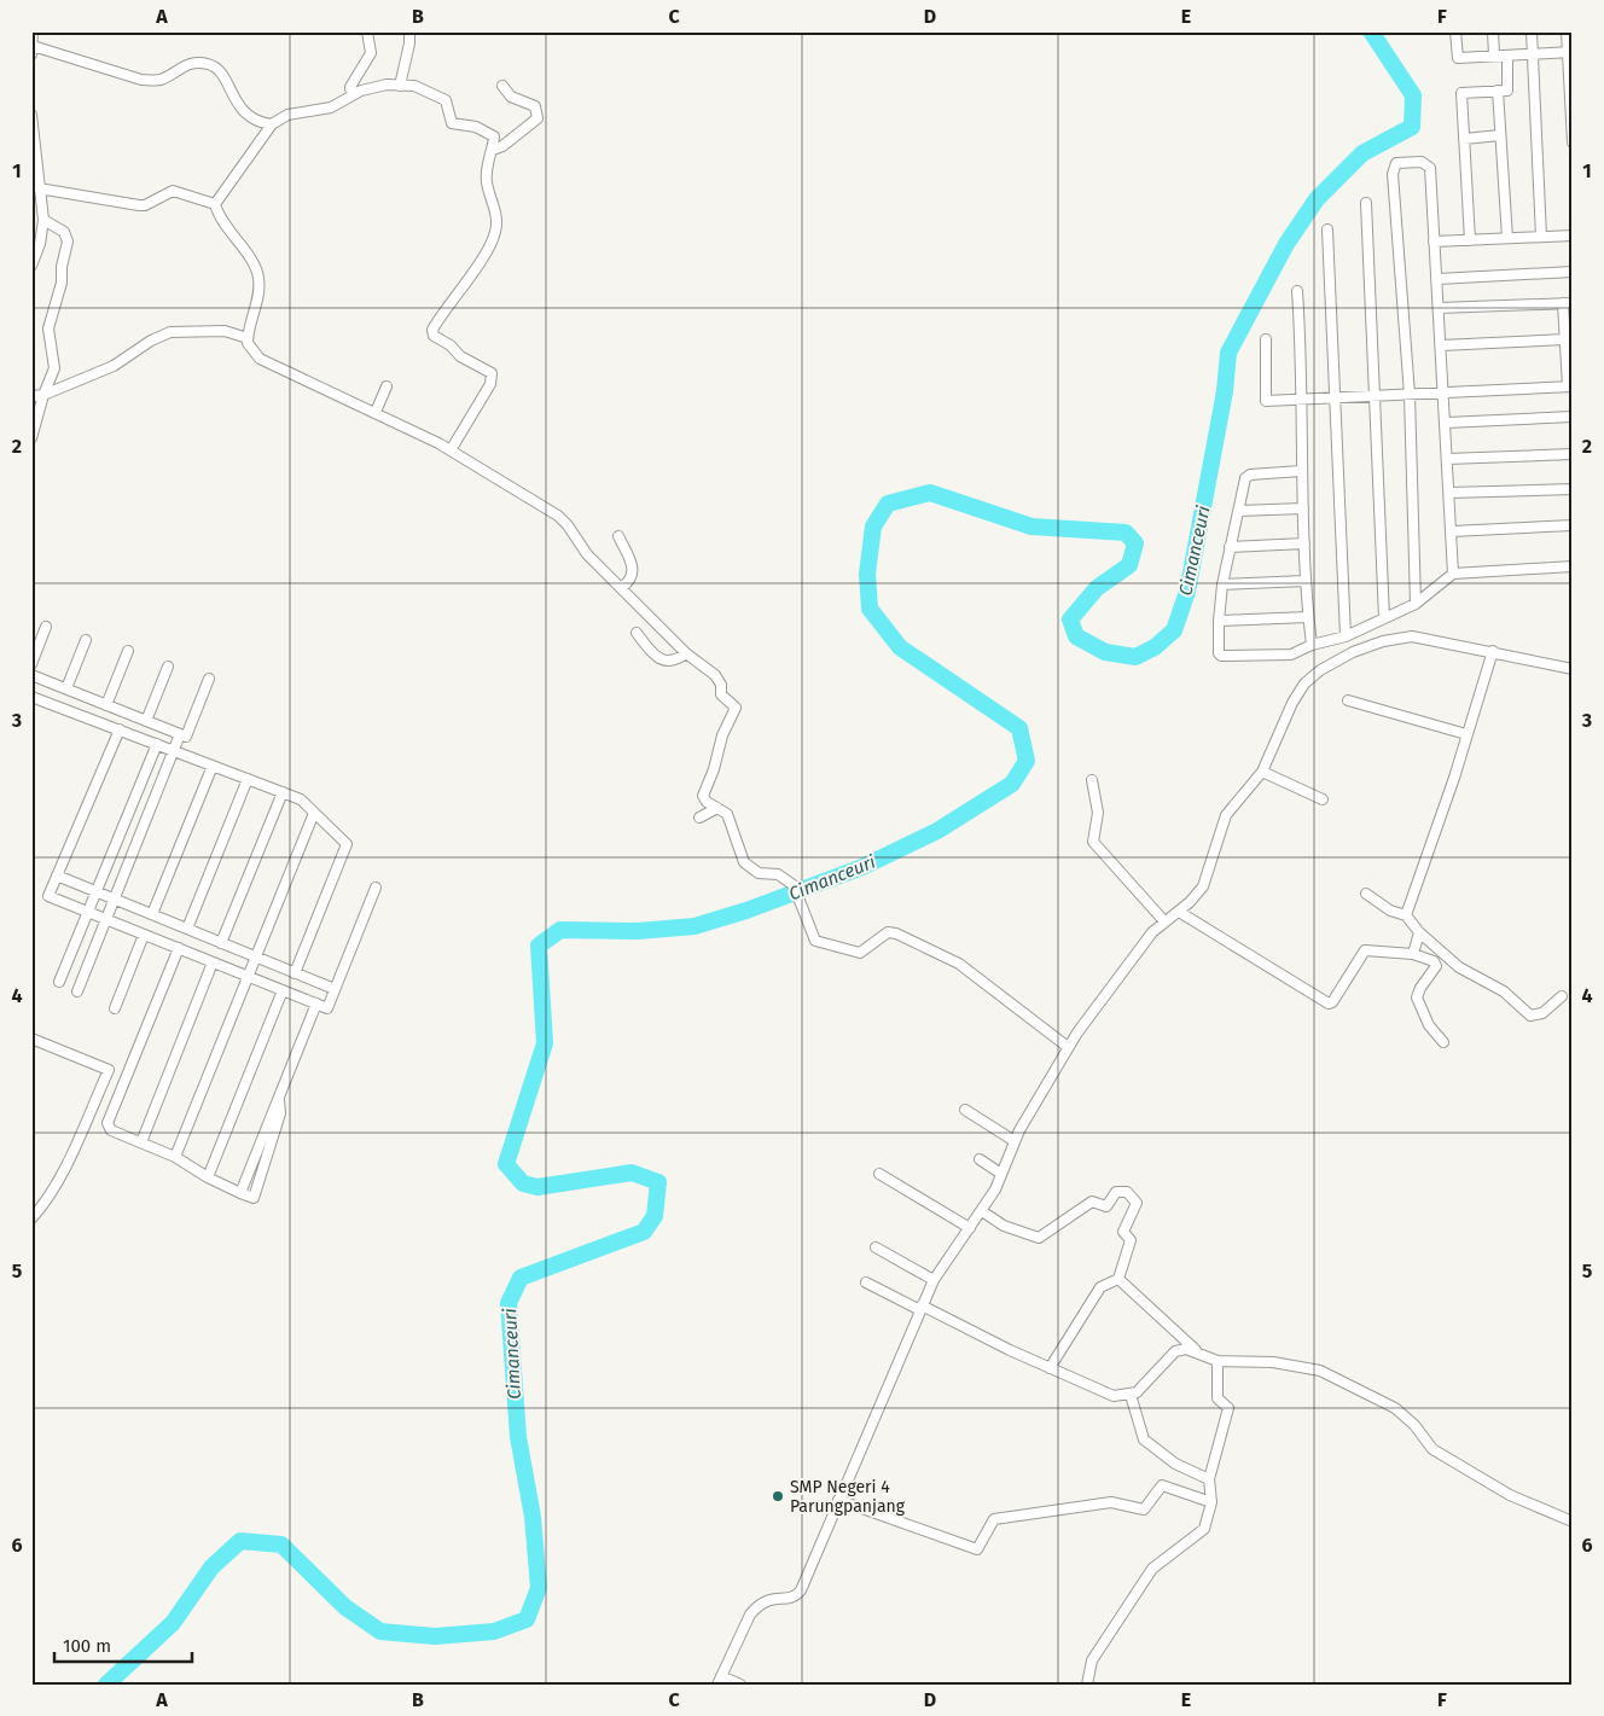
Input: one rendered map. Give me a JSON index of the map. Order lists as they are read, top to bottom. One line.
{"water":["Cimanceuri"],"places":["SMP Negeri 4 Parungpanjang"],"scale_bar":"100 m","grid":{"columns":["A","B","C","D","E","F"],"rows":["1","2","3","4","5","6"]}}
